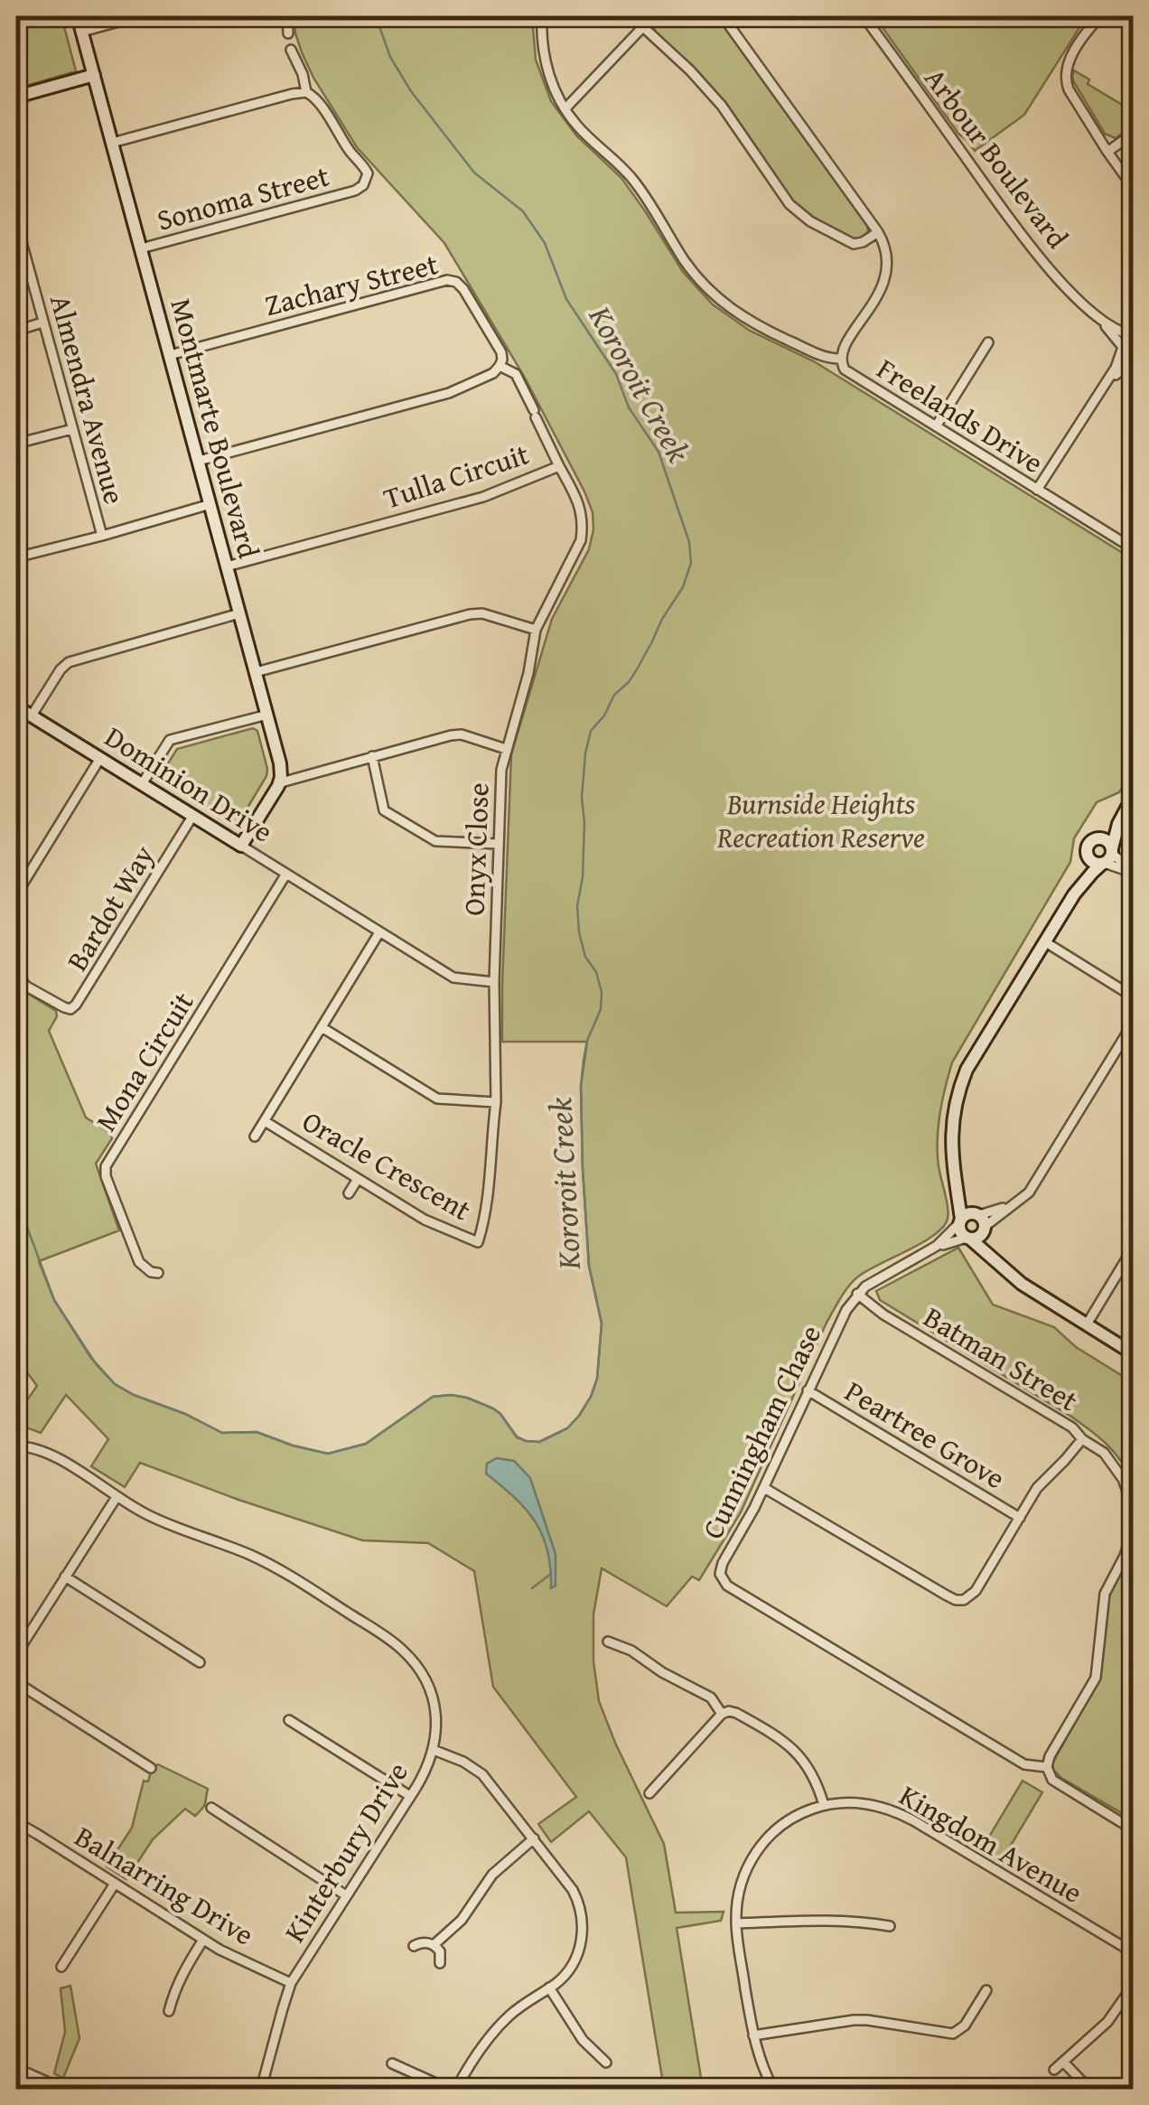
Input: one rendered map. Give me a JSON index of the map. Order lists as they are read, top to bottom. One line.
{"streets":{"street":["Arbour Boulevard","Sonoma Street","Zachary Street","Almendra Avenue","Freelands Drive","Montmarte Boulevard","Tulla Circuit","Dominion Drive","Onyx Close","Bardot Way","Mona Circuit","Oracle Crescent","Batman Street","Cunningham Chase","Peartree Grove","Kingdom Avenue","Kinterbury Drive","Balnarring Drive"]},"crossings":[["Sonoma Street","Montmarte Boulevard"],["Zachary Street","Montmarte Boulevard"],["Montmarte Boulevard","Tulla Circuit"],["Tulla Circuit","Onyx Close"],["Dominion Drive","Onyx Close"],["Dominion Drive","Bardot Way"],["Dominion Drive","Mona Circuit"],["Onyx Close","Oracle Crescent"],["Batman Street","Cunningham Chase"],["Cunningham Chase","Peartree Grove"],["Kinterbury Drive","Balnarring Drive"]],"water":["Kororoit Creek"],"parks":["Burnside Heights Recreation Reserve"]}
